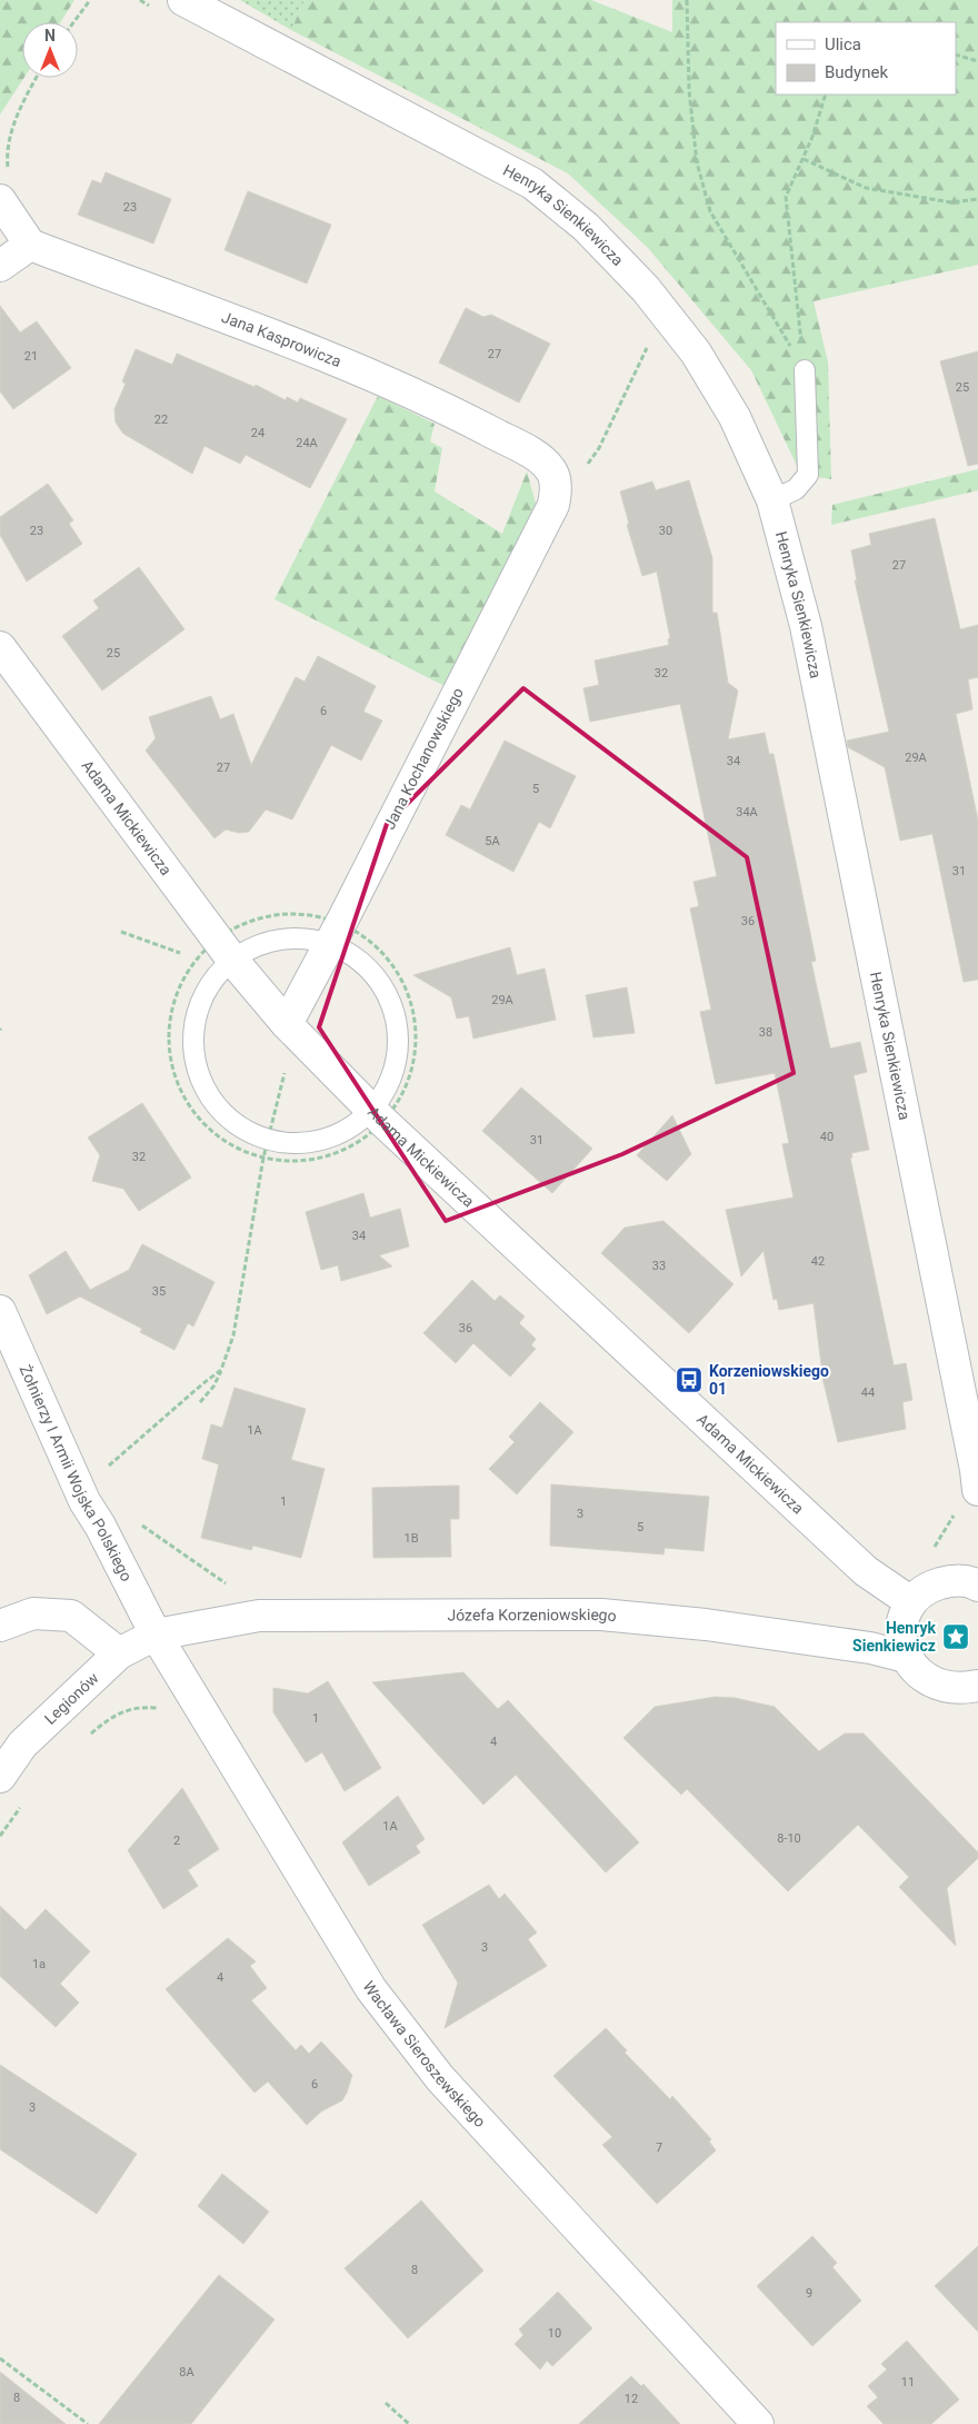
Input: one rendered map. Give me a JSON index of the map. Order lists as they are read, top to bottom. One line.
{"streets":{"street":["Henryka Sienkiewicza","Jana Kasprowicza","Jana Kochanowskiego","Adama Mickiewicza","Żołnierzy I Armii Wojska Polskiego","Józefa Korzeniowskiego","Legionów","Wacława Sieroszewskiego"]},"crossings":[["Jana Kasprowicza","Jana Kochanowskiego"],["Jana Kochanowskiego","Adama Mickiewicza"],["Żołnierzy I Armii Wojska Polskiego","Józefa Korzeniowskiego"],["Żołnierzy I Armii Wojska Polskiego","Legionów"],["Żołnierzy I Armii Wojska Polskiego","Wacława Sieroszewskiego"],["Józefa Korzeniowskiego","Legionów"],["Józefa Korzeniowskiego","Wacława Sieroszewskiego"],["Legionów","Wacława Sieroszewskiego"]],"places":{"bus stop":["Korzeniowskiego 01"],"place":["Henryk Sienkiewicz"]},"house_numbers":["23","27","21","25","22","24","24A","23","30","27","25","32","6","29A","34","27","5","34A","5A","31","36","29A","38","40","31","32","34","42","33","35","36","44","1A","1","3","5","1B","1","4","1A","8-10","2","3","1a","4","6","3","7","8","9","10","8A","11","8","12"],"legend":["Ulica","Budynek"],"north":"top"}
